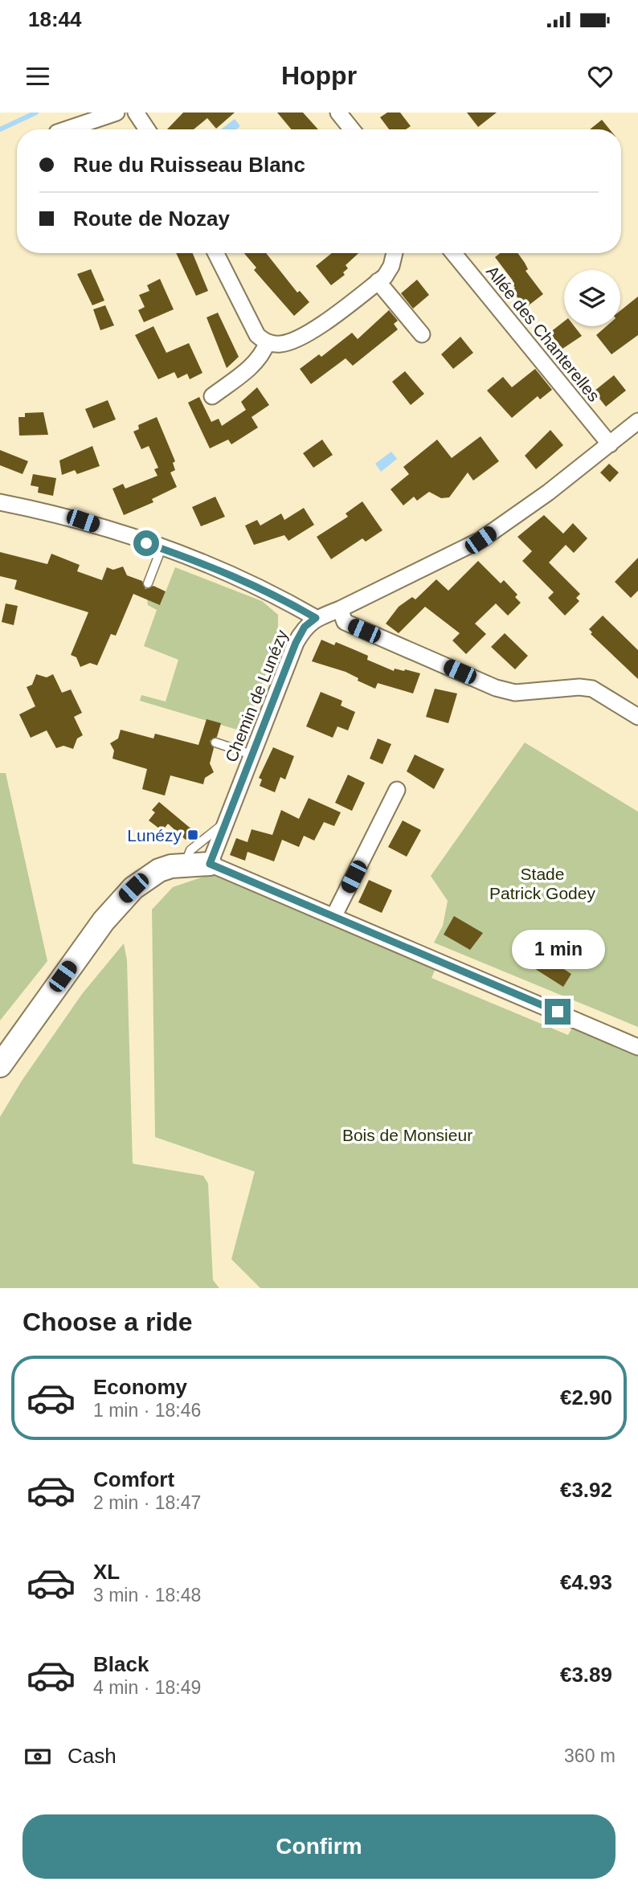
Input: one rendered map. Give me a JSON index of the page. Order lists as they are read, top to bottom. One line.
{"streets":{"street":["Allée des Chanterelles","Chemin de Lunézy"]},"crossings":[["Allée des Chanterelles","Chemin de Lunézy"]],"parks":["Stade Patrick Godey","Bois de Monsieur"],"places":{"transit":["Lunézy"]},"page":{"status":"18:44","header":"Hoppr","banner":["Rue du Ruisseau Blanc","Route de Nozay"],"bubble":"1 min","heading":"Choose a ride","list":[{"name":"Economy","note":"1 min · 18:46","value":"€2.90"},{"name":"Comfort","note":"2 min · 18:47","value":"€3.92"},{"name":"XL","note":"3 min · 18:48","value":"€4.93"},{"name":"Black","note":"4 min · 18:49","value":"€3.89"}],"pay":["Cash","360 m"],"buttons":"Confirm"}}
